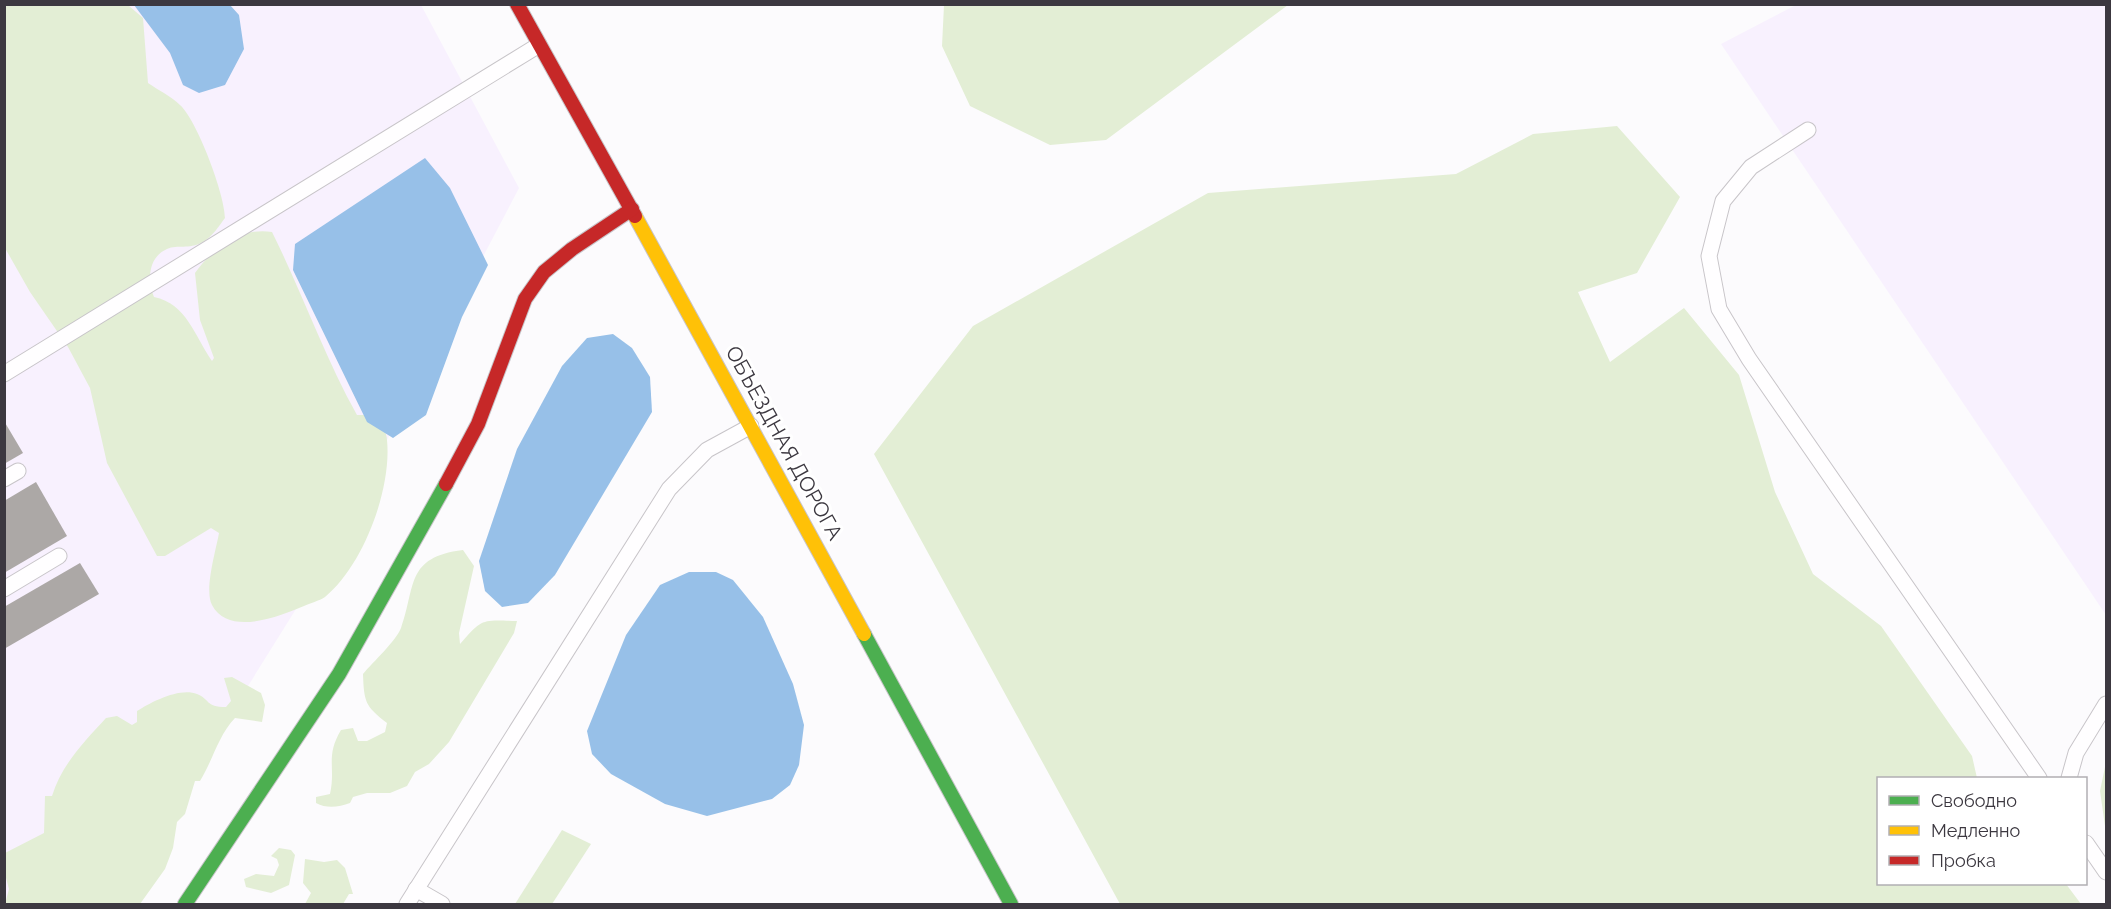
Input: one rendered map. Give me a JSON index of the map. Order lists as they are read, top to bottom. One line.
{"streets":{"main road":["ОБЪЕЗДНАЯ ДОРОГА"]},"legend":["Свободно","Медленно","Пробка"]}
